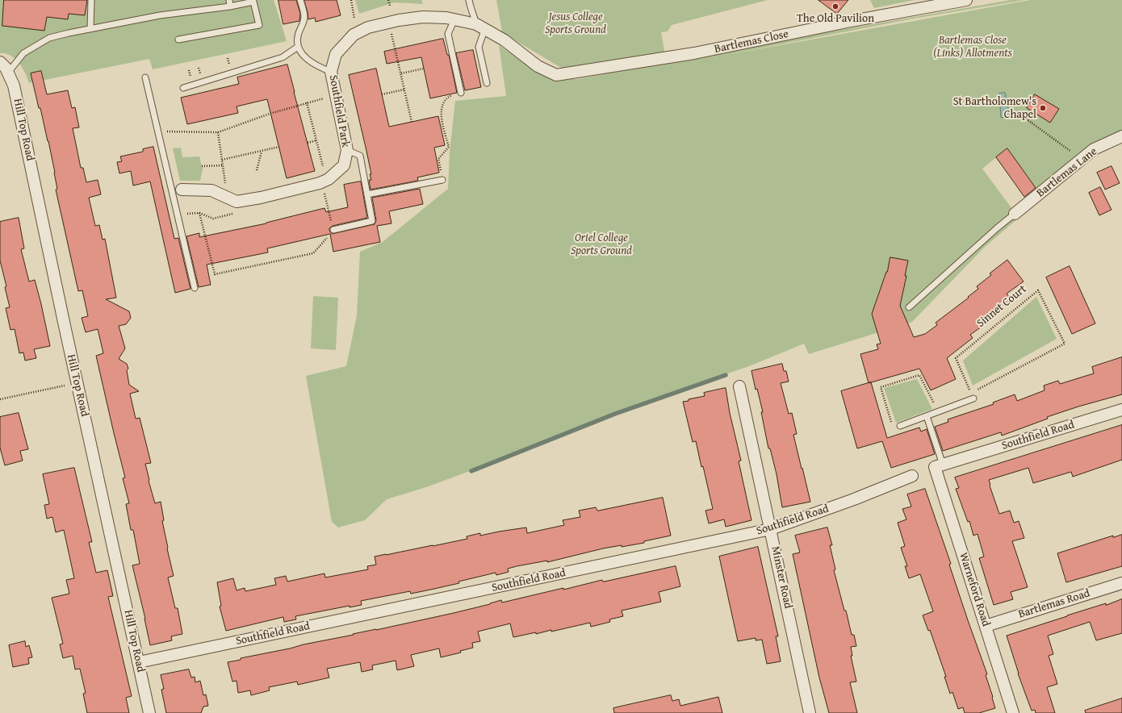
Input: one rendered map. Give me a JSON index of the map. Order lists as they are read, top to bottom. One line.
{"streets":{"street":["Bartlemas Close","Southfield Park","Hill Top Road","Bartlemas Lane","Southfield Road","Minster Road","Warneford Road","Bartlemas Road"],"path":["Sinnet Court"]},"crossings":[["Bartlemas Close","Southfield Park"],["Hill Top Road","Southfield Road"],["Southfield Road","Minster Road"],["Southfield Road","Warneford Road"],["Warneford Road","Bartlemas Road"]],"parks":["Jesus College Sports Ground","Bartlemas Close (Links) Allotments","Oriel College Sports Ground"],"places":["The Old Pavilion","St Bartholomew's Chapel"]}
